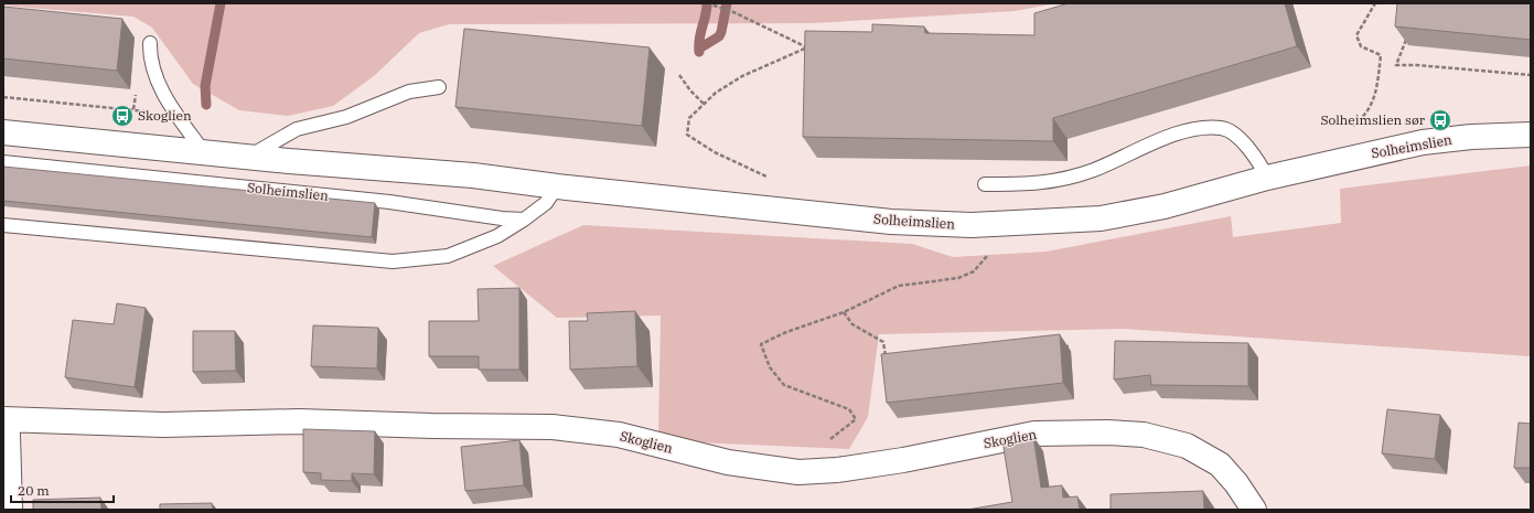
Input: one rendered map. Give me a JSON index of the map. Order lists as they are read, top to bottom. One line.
{"streets":{"street":["Solheimslien","Skoglien"]},"places":{"bus stop":["Skoglien","Solheimslien sør"]},"scale_bar":"20 m"}
